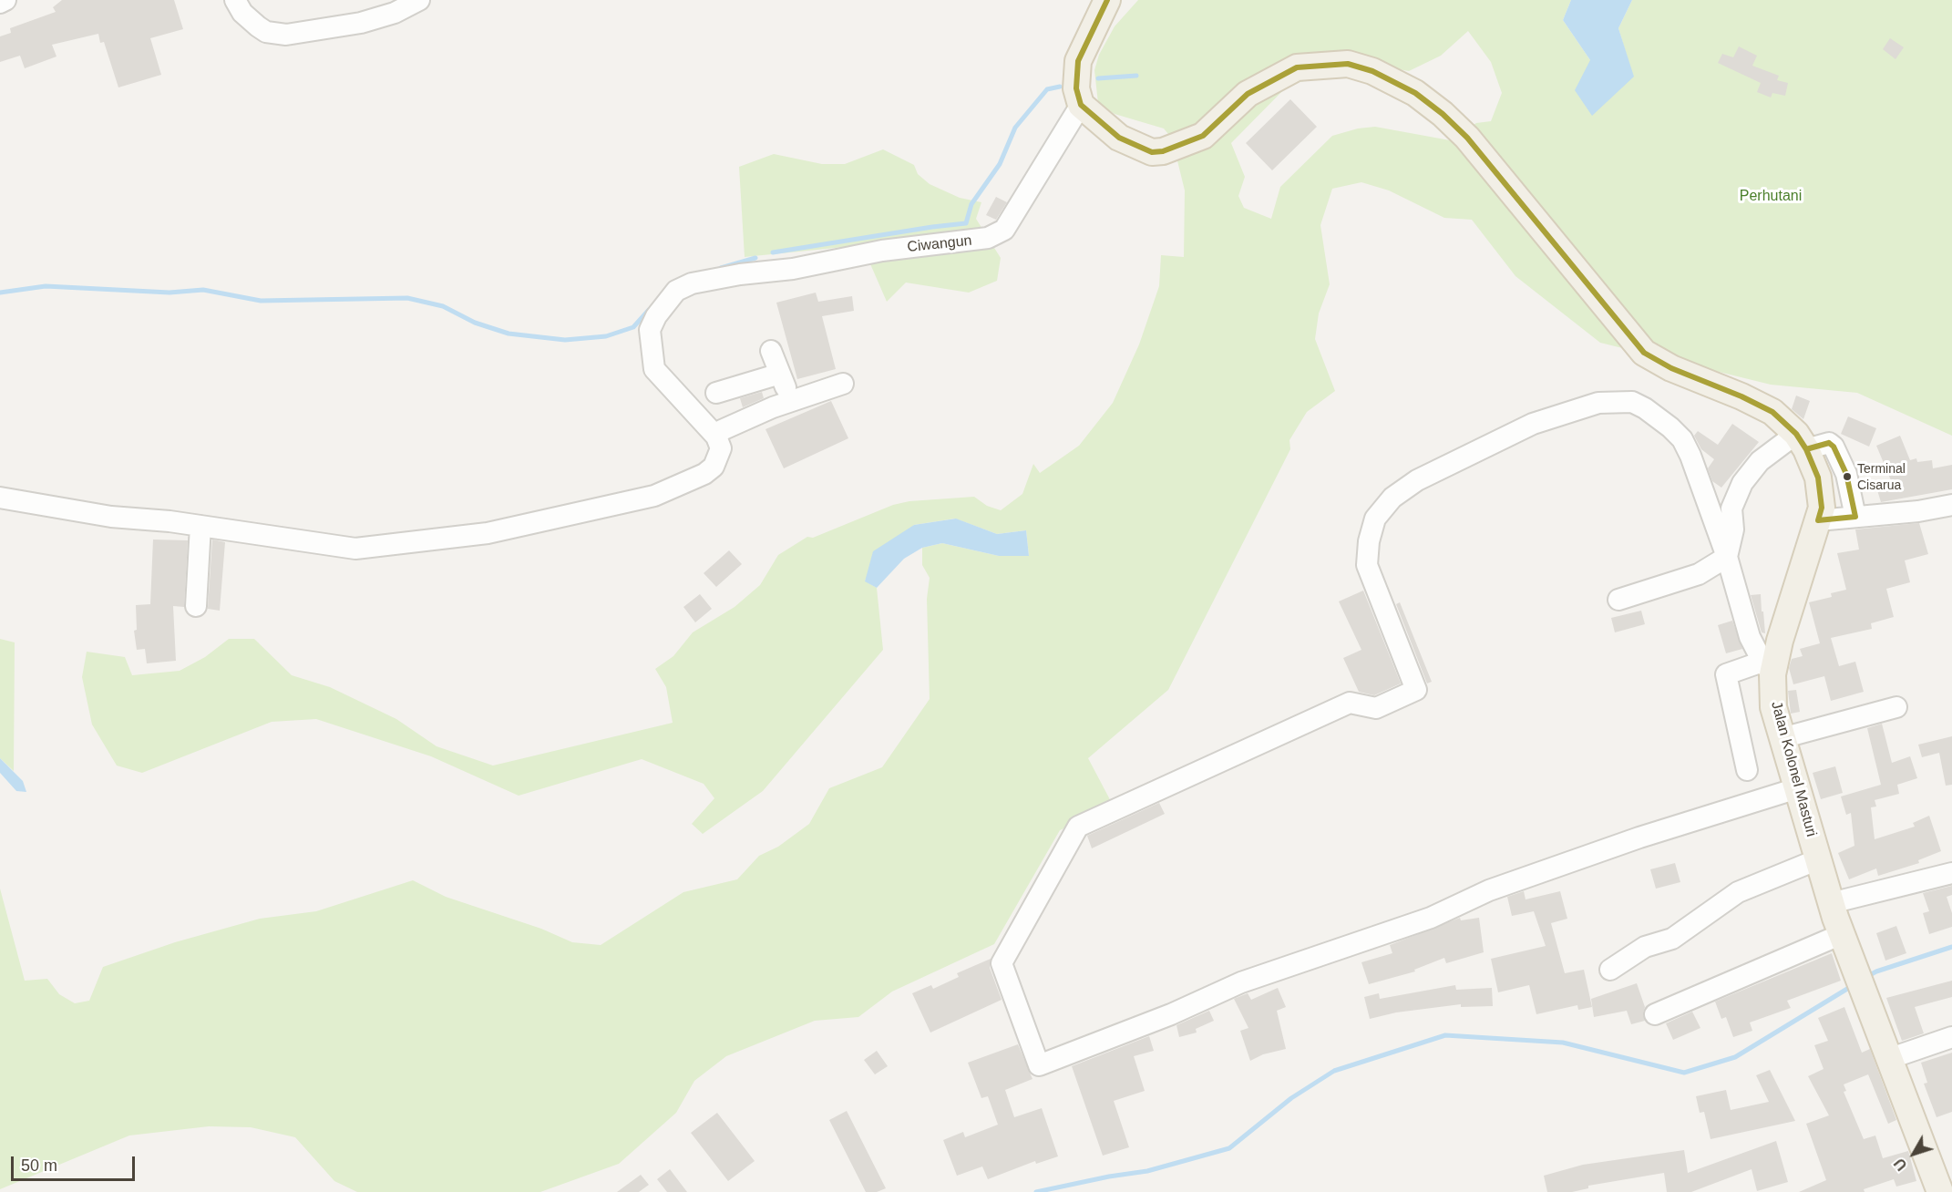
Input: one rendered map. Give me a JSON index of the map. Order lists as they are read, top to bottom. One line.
{"streets":{"main road":["Jalan Kolonel Masturi"],"street":["Ciwangun"]},"crossings":[["Ciwangun","Jalan Kolonel Masturi"]],"parks":["Perhutani"],"places":["Terminal Cisarua"],"scale_bar":"50 m","north":"bottom left"}
